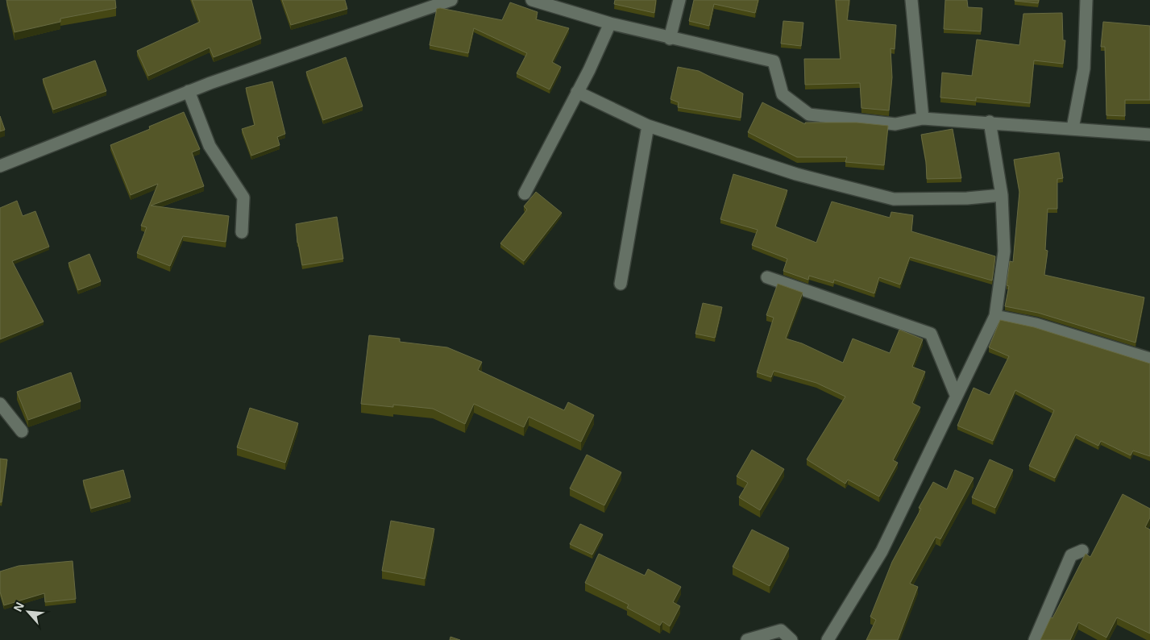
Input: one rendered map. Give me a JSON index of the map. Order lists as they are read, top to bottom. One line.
{"north":"top left"}
